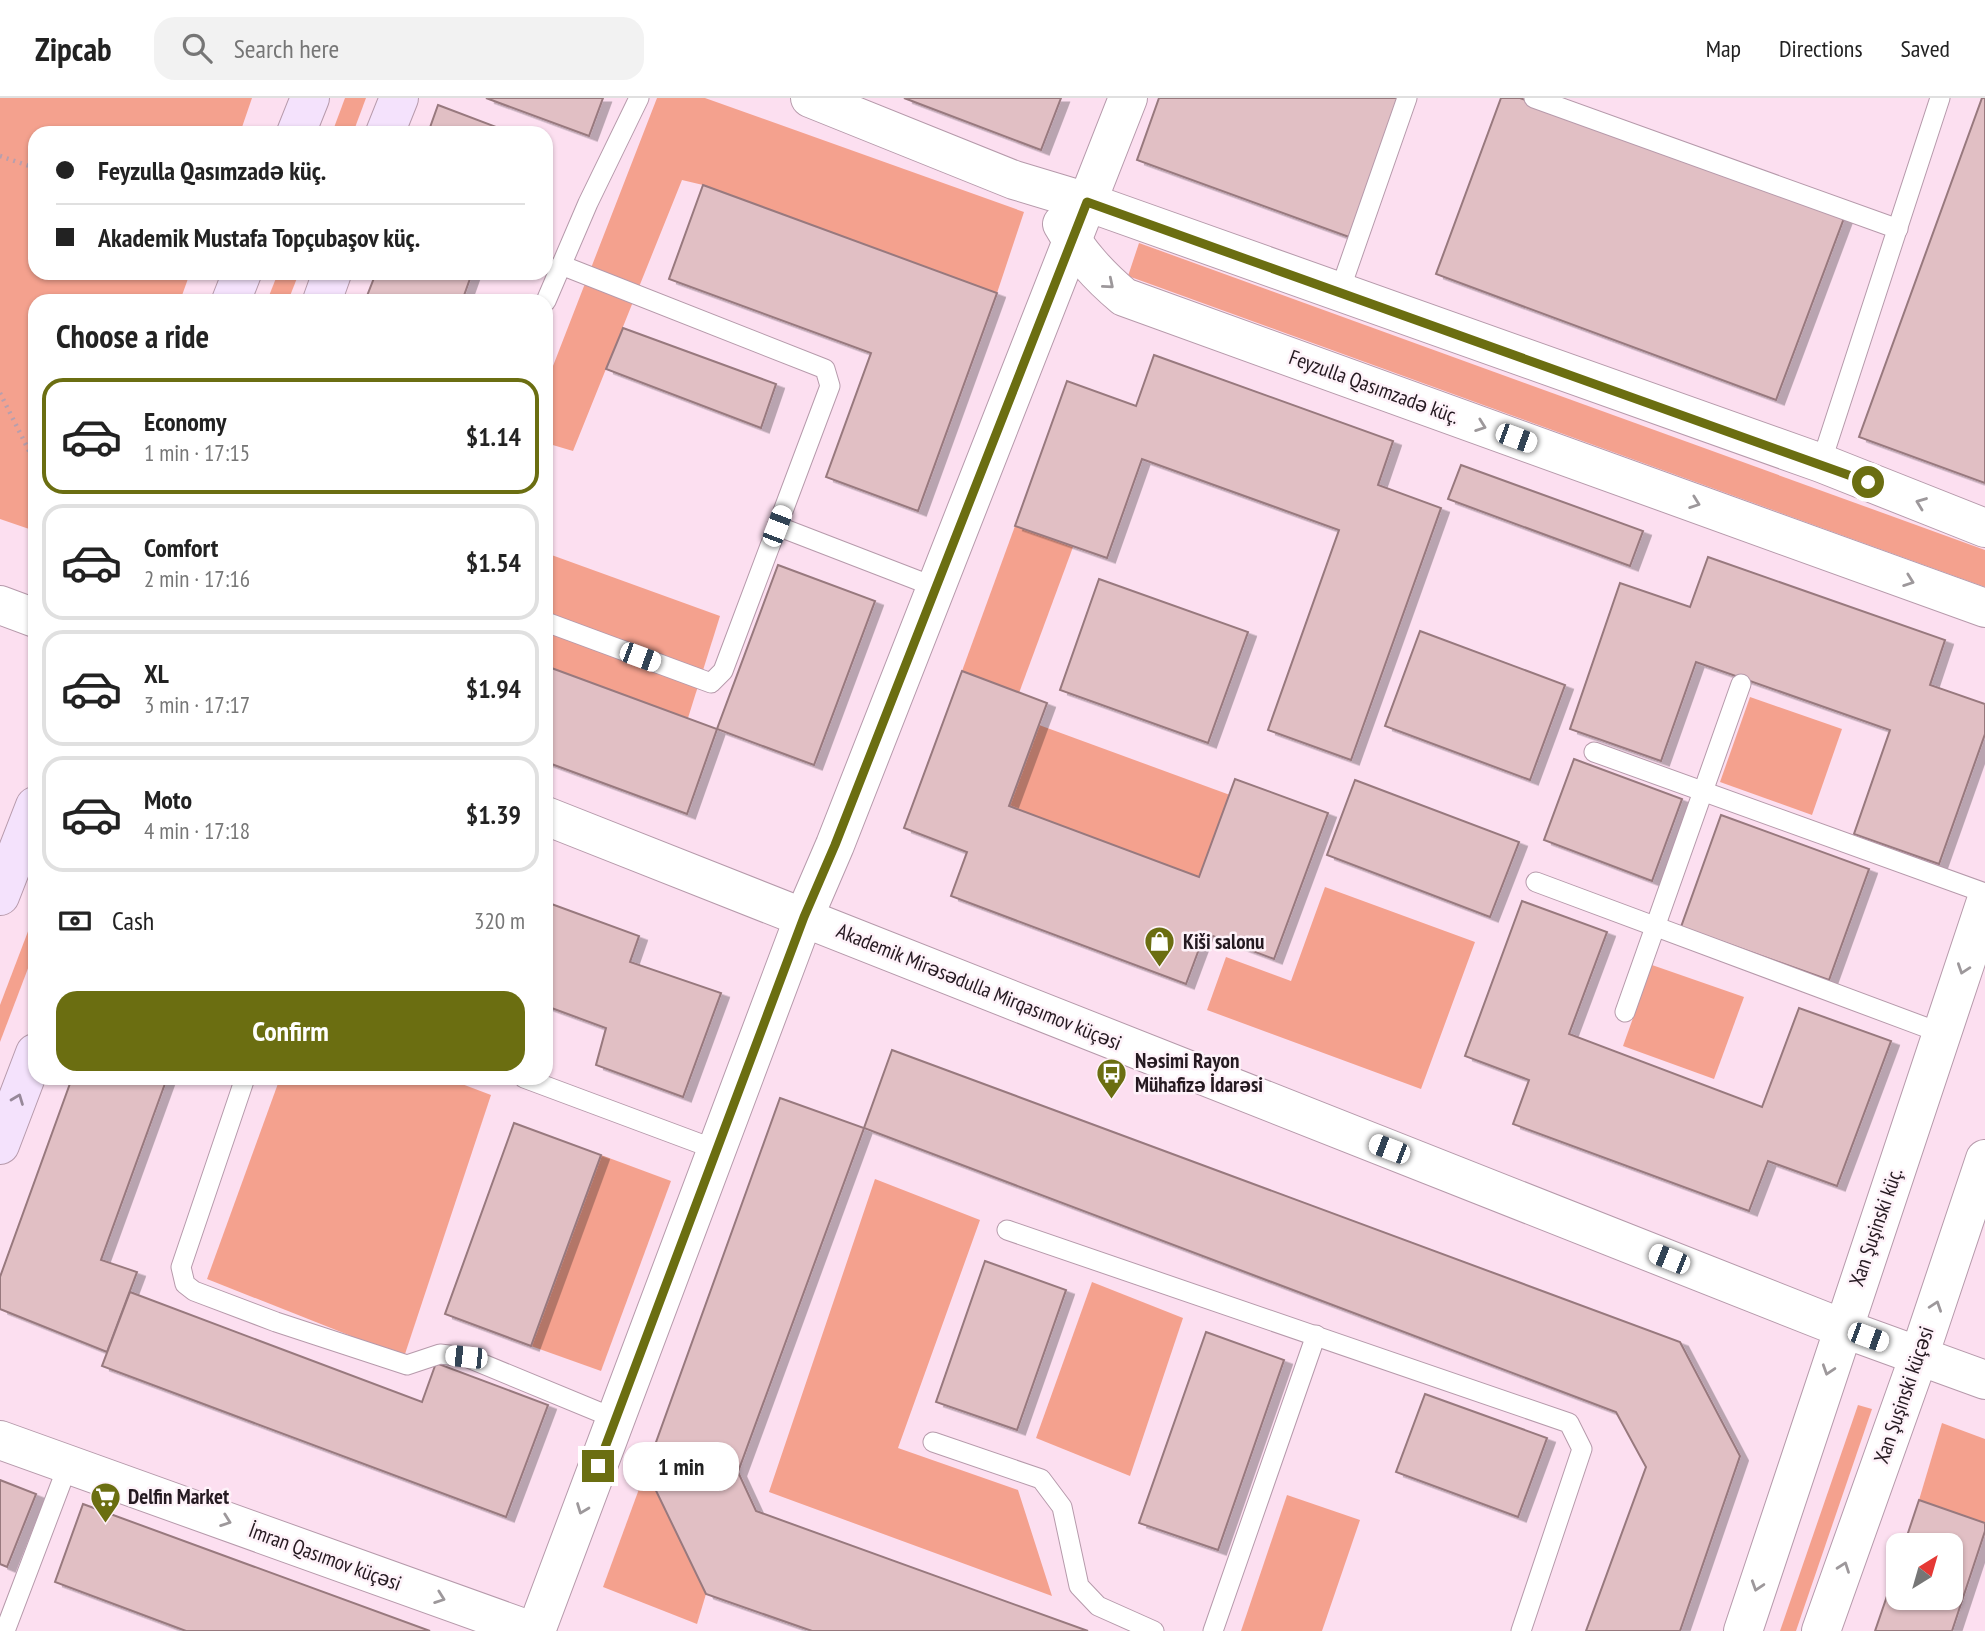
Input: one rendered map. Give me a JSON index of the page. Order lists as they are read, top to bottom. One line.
{"streets":{"street":["Feyzulla Qasımzadə küç.","Akademik Mirəsədulla Mirqasımov küçəsi","Xan Şuşinski küç.","Xan Şuşinski küçəsi","İmran Qasımov küçəsi"]},"crossings":[["Akademik Mirəsədulla Mirqasımov küçəsi","Xan Şuşinski küç."],["Akademik Mirəsədulla Mirqasımov küçəsi","Xan Şuşinski küçəsi"]],"one_way":["Xan Şuşinski küç.","Xan Şuşinski küçəsi","İmran Qasımov küçəsi"],"places":{"shop":["Kiši salonu"],"bus stop":["Nəsimi Rayon Mühafizə İdarəsi"],"supermarket":["Delfin Market"]},"north":"top right","page":{"header":"Zipcab","search":"Search here","nav":["Map","Directions","Saved"],"banner":["Feyzulla Qasımzadə küç.","Akademik Mustafa Topçubaşov küç."],"heading":"Choose a ride","list":[{"name":"Economy","note":"1 min · 17:15","value":"$1.14"},{"name":"Comfort","note":"2 min · 17:16","value":"$1.54"},{"name":"XL","note":"3 min · 17:17","value":"$1.94"},{"name":"Moto","note":"4 min · 17:18","value":"$1.39"}],"pay":["Cash","320 m"],"buttons":"Confirm","bubble":"1 min"}}
